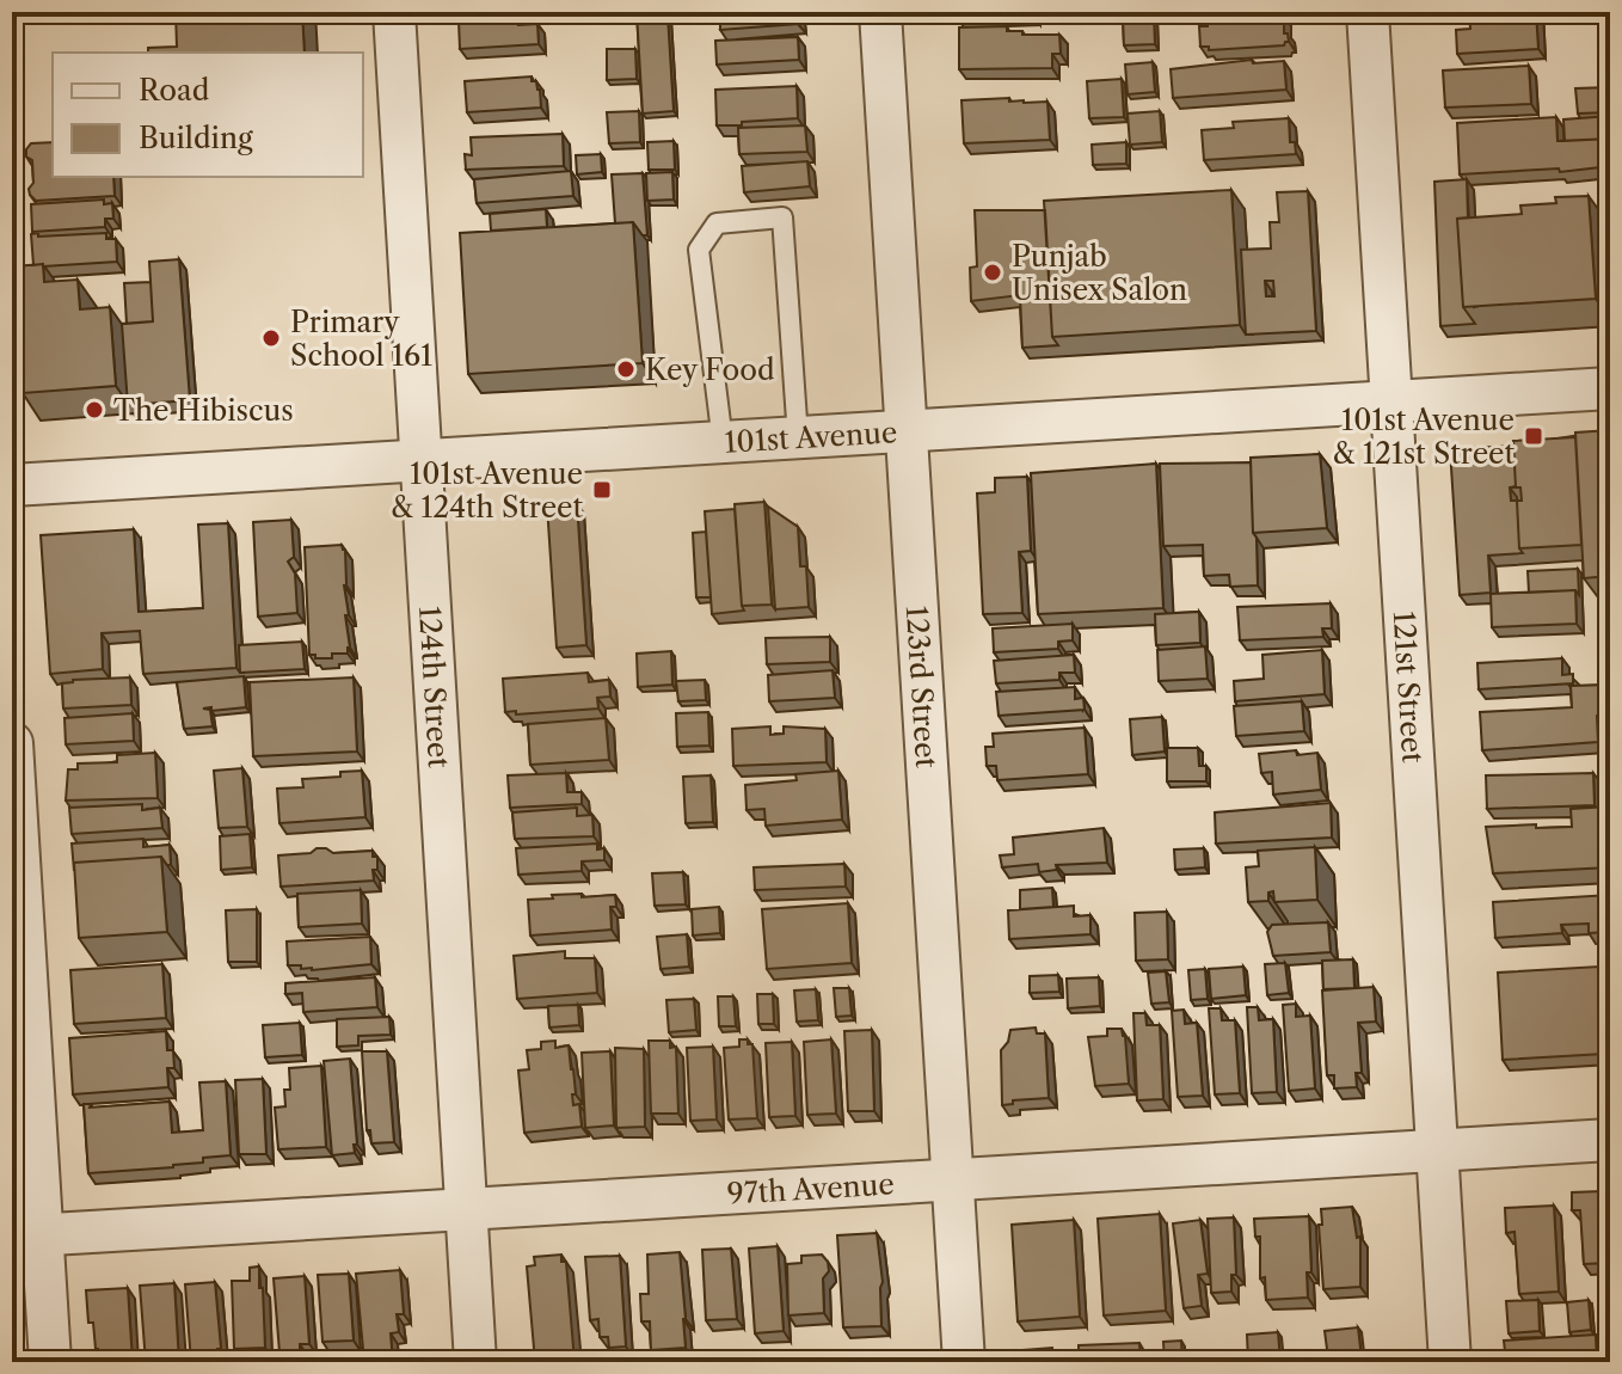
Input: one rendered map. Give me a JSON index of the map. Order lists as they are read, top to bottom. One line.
{"streets":{"street":["101st Avenue","124th Street","123rd Street","121st Street","97th Avenue"]},"crossings":[["101st Avenue","124th Street"],["101st Avenue","123rd Street"],["101st Avenue","121st Street"],["124th Street","97th Avenue"],["123rd Street","97th Avenue"],["121st Street","97th Avenue"]],"places":{"other":["Punjab Unisex Salon","Primary School 161","Key Food","The Hibiscus"],"transit":["101st Avenue & 121st Street","101st Avenue & 124th Street"]},"legend":["Road","Building"]}
